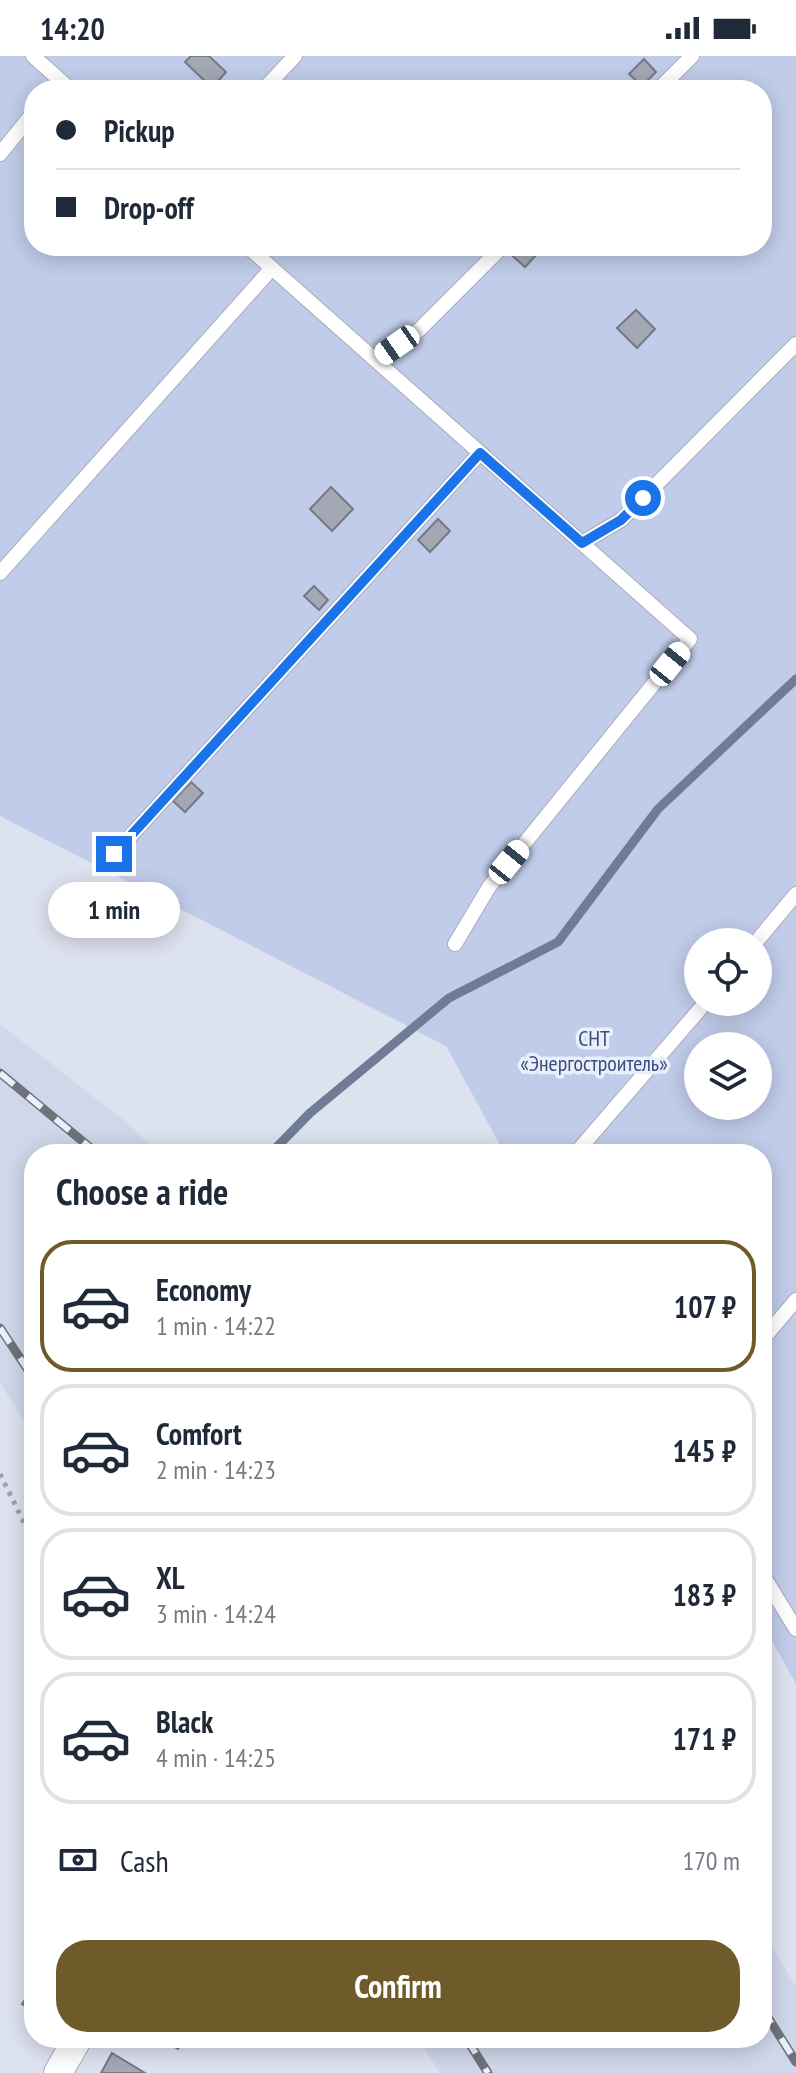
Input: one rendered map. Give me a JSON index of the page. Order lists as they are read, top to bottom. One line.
{"parks":["СНТ «Энергостроитель»"],"page":{"status":"14:20","banner":["Pickup","Drop-off"],"bubble":"1 min","heading":"Choose a ride","list":[{"name":"Economy","note":"1 min · 14:22","value":"107 ₽"},{"name":"Comfort","note":"2 min · 14:23","value":"145 ₽"},{"name":"XL","note":"3 min · 14:24","value":"183 ₽"},{"name":"Black","note":"4 min · 14:25","value":"171 ₽"}],"pay":["Cash","170 m"],"buttons":"Confirm"}}
